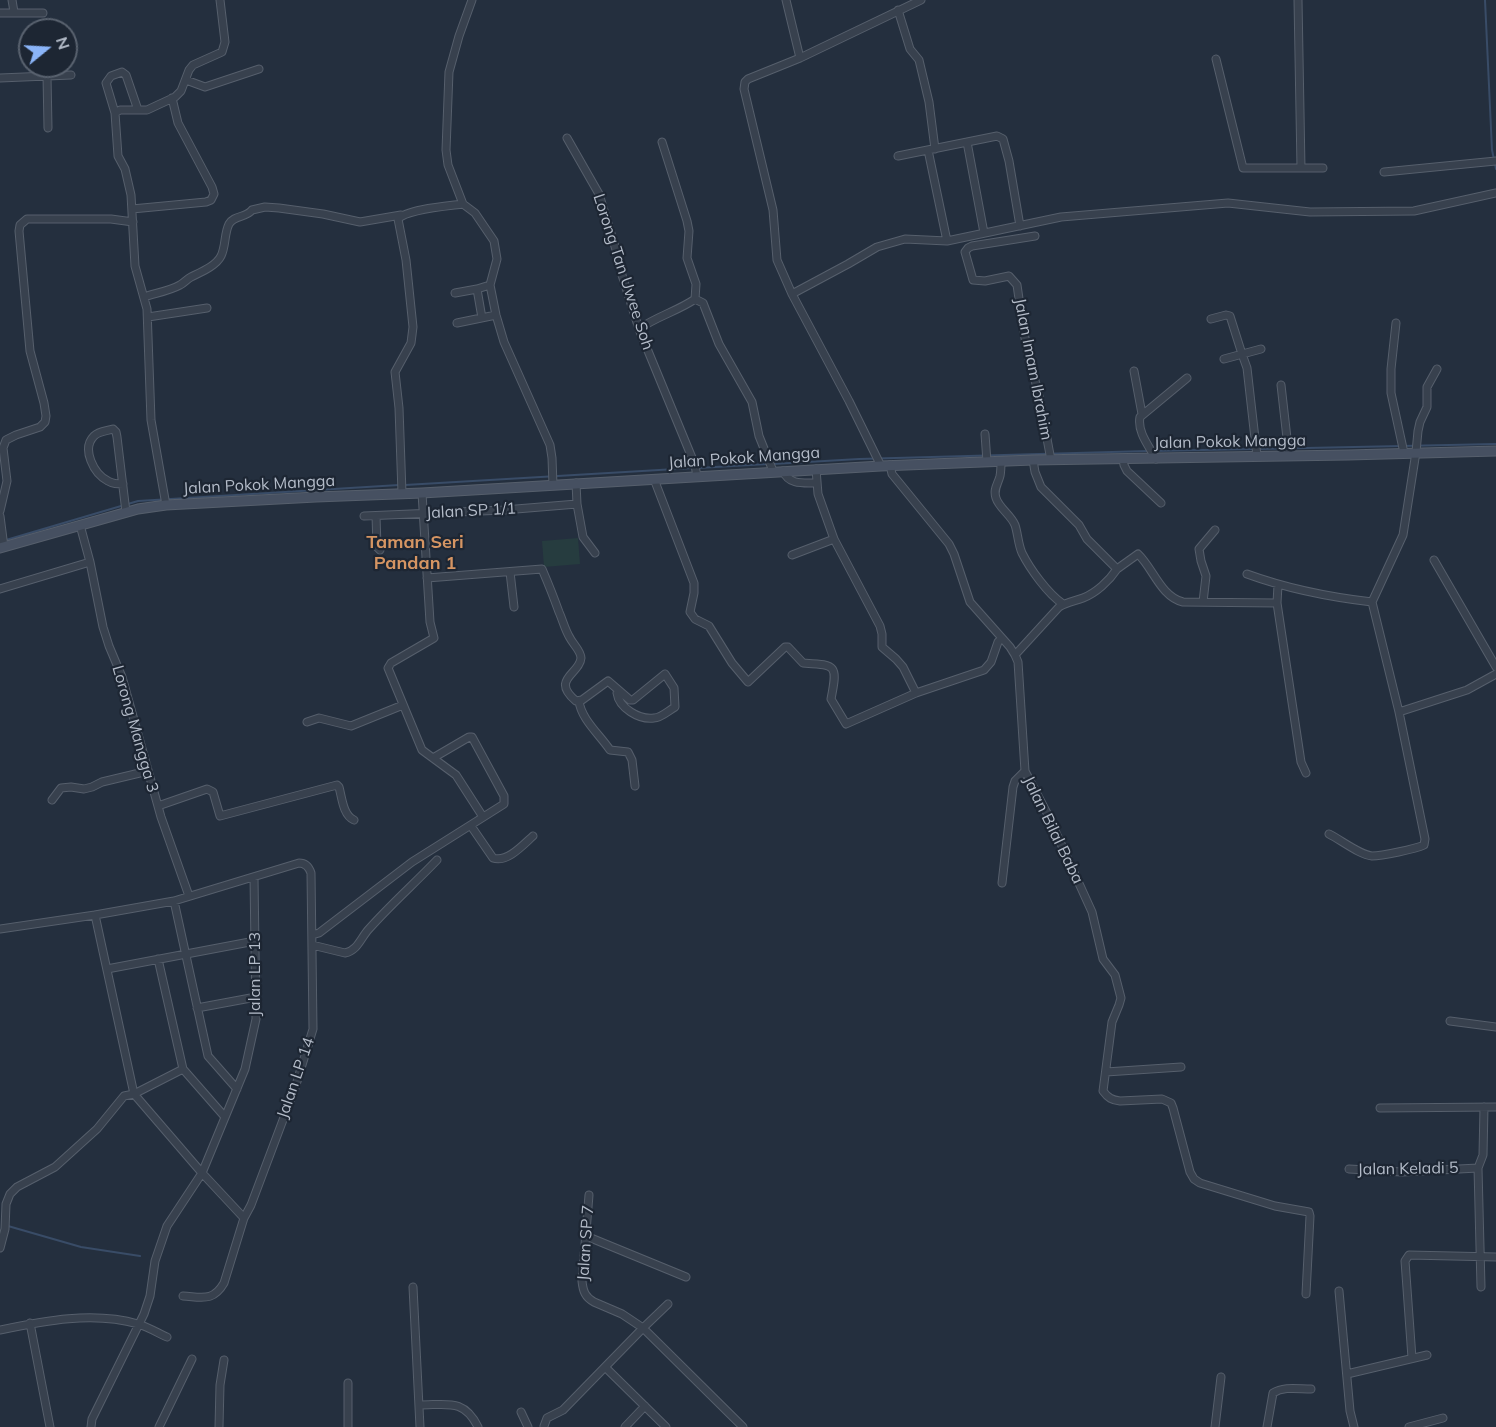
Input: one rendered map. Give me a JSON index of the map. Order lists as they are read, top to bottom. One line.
{"streets":{"main road":["Jalan Pokok Mangga"],"street":["Lorong Tan Uwee Soh","Jalan Imam Ibrahim","Jalan SP 1/1","Lorong Mangga 3","Jalan Bilal Baba","Jalan LP 13","Jalan LP 14","Jalan Keladi 5","Jalan SP 7"]},"crossings":[["Lorong Tan Uwee Soh","Jalan Pokok Mangga"],["Jalan Imam Ibrahim","Jalan Pokok Mangga"],["Jalan Pokok Mangga","Lorong Mangga 3"],["Jalan Pokok Mangga","Jalan Bilal Baba"],["Jalan LP 13","Jalan LP 14"]],"districts":["Taman Seri Pandan 1"],"north":"right"}
